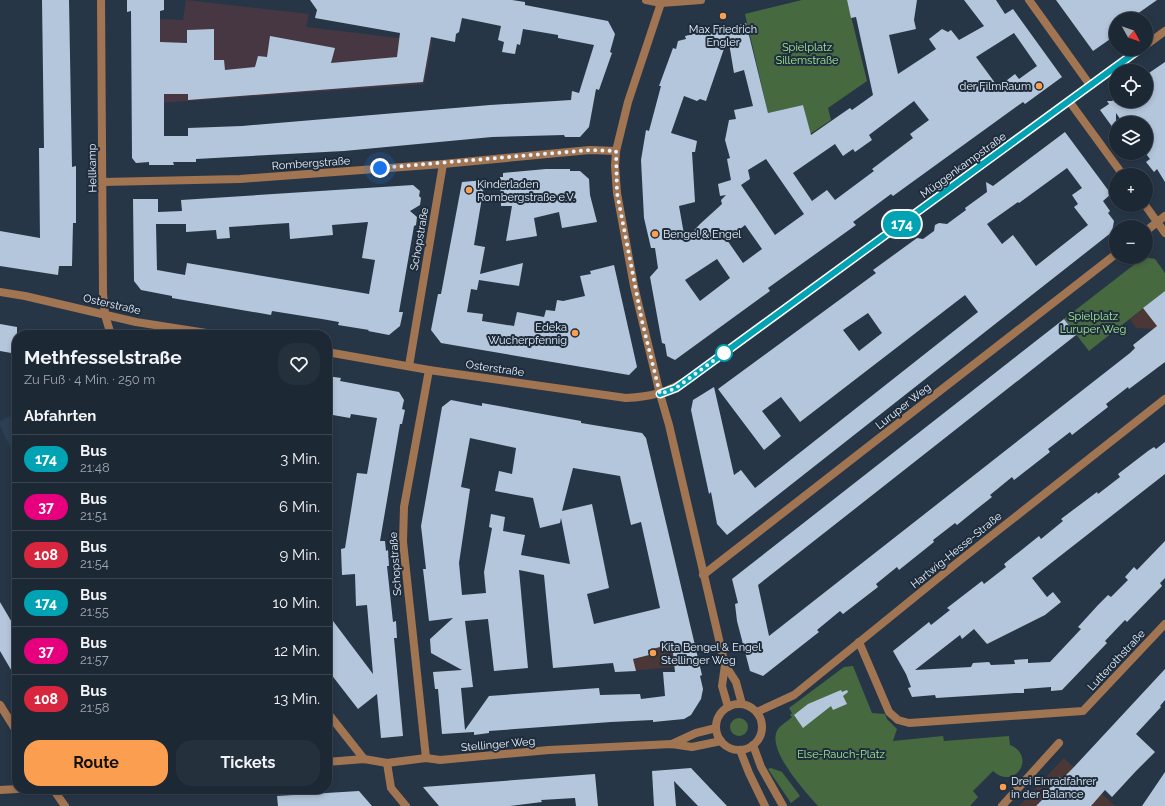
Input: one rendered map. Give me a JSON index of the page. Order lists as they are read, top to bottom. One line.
{"streets":{"street":["Rombergstraße","Müggenkampstraße","Hellkamp","Schopstraße","Osterstraße","Luruper Weg","Hartwig-Hesse-Straße","Lutterothstraße","Stellinger Weg"]},"crossings":[["Rombergstraße","Hellkamp"],["Rombergstraße","Schopstraße"],["Müggenkampstraße","Osterstraße"],["Hellkamp","Osterstraße"],["Schopstraße","Osterstraße"],["Schopstraße","Stellinger Weg"],["Hartwig-Hesse-Straße","Lutterothstraße"],["Hartwig-Hesse-Straße","Stellinger Weg"]],"parks":["Spielplatz Sillemstraße","Spielplatz Luruper Weg","Else-Rauch-Platz"],"places":["Max Friedrich Engler","der FilmRaum","Kinderladen Rombergstraße e.V.","Bengel & Engel","Edeka Wucherpfennig","Kita Bengel & Engel Stellinger Weg","Drei Einradfahrer in der Balance"],"lines":["bus line 174"],"north":"bottom right","page":{"on_map":"174","map_buttons":["+","−"],"heading":[["Methfesselstraße","Zu Fuß · 4 Min. · 250 m"],"Abfahrten"],"list":[{"mark":"174","name":"Bus","note":"21:48","value":"3 Min."},{"mark":"37","name":"Bus","note":"21:51","value":"6 Min."},{"mark":"108","name":"Bus","note":"21:54","value":"9 Min."},{"mark":"174","name":"Bus","note":"21:55","value":"10 Min."},{"mark":"37","name":"Bus","note":"21:57","value":"12 Min."},{"mark":"108","name":"Bus","note":"21:58","value":"13 Min."}],"buttons":["Route","Tickets"]}}
